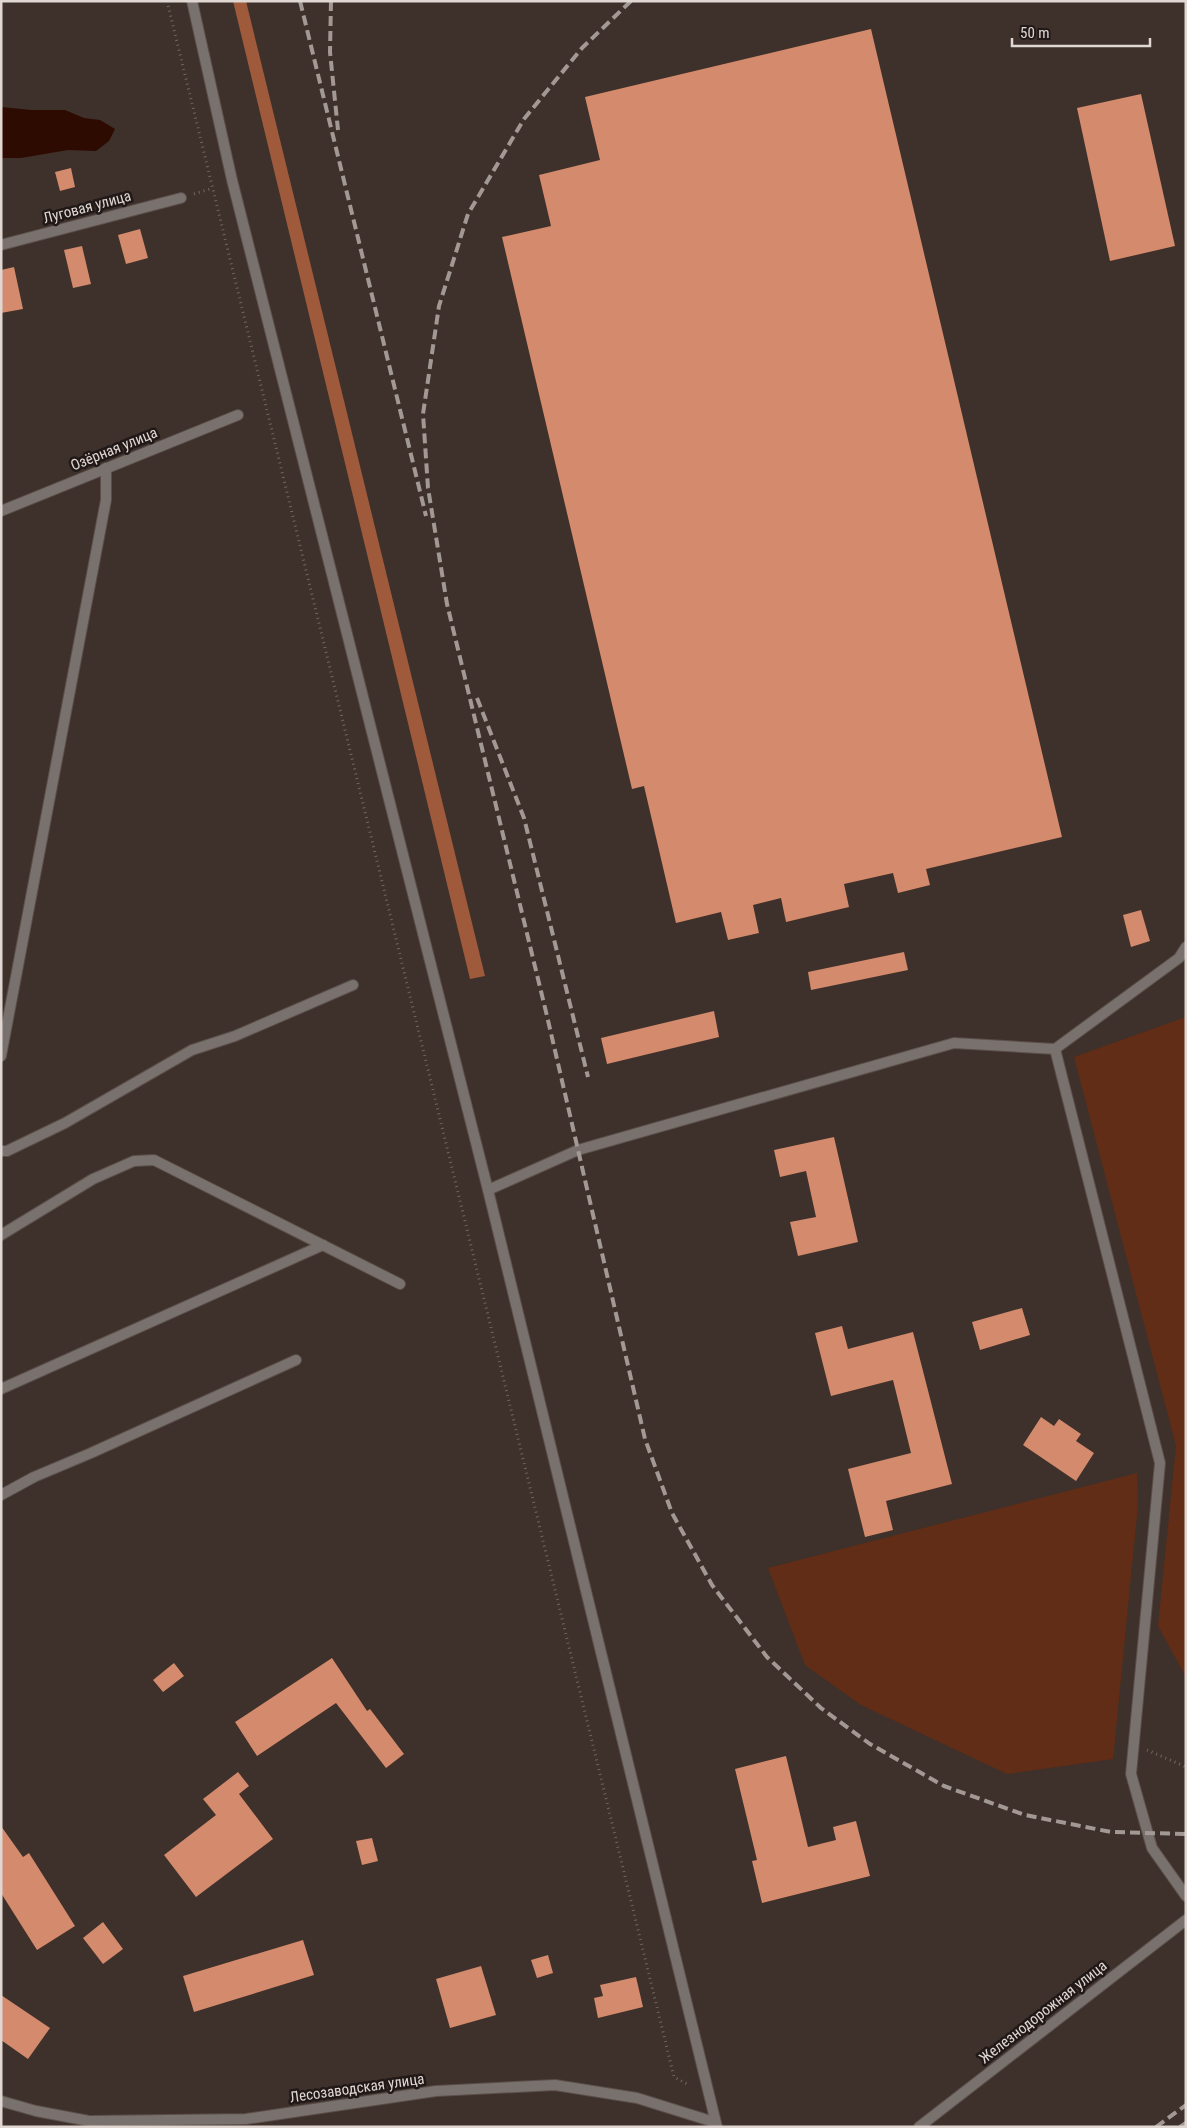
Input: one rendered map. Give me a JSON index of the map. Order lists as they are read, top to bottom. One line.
{"streets":{"street":["Луговая улица","Озёрная улица","Железнодорожная улица","Лесозаводская улица"]},"scale_bar":"50 m"}
